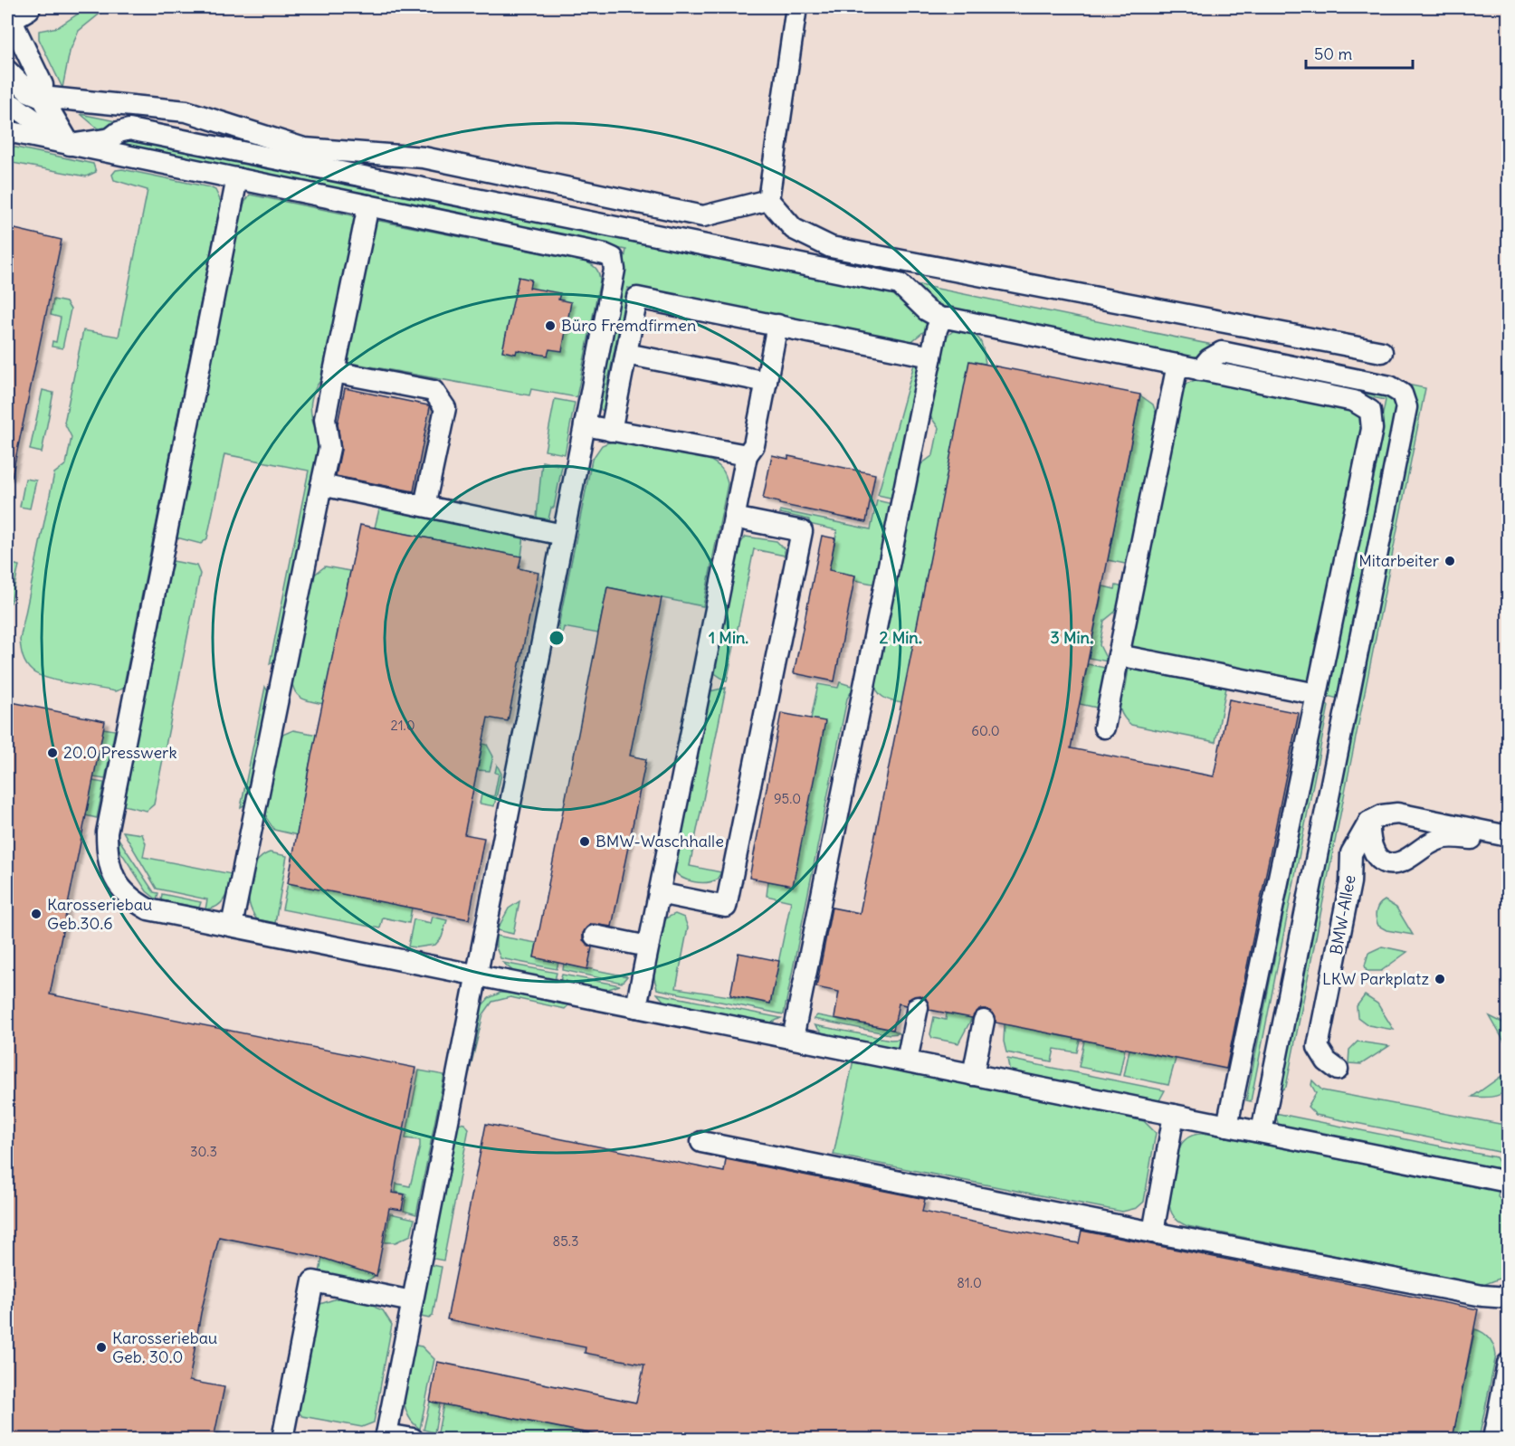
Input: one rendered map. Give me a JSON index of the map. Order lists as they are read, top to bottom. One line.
{"streets":{"lane":["BMW-Allee"]},"places":["Büro Fremdfirmen","Mitarbeiter","20.0 Presswerk","BMW-Waschhalle","Karosseriebau Geb.30.6","LKW Parkplatz","Karosseriebau Geb. 30.0"],"house_numbers":["21.0","60.0","95.0","30.3","85.3","81.0"],"scale_bar":"50 m","rings":["1 Min.","2 Min.","3 Min."]}
